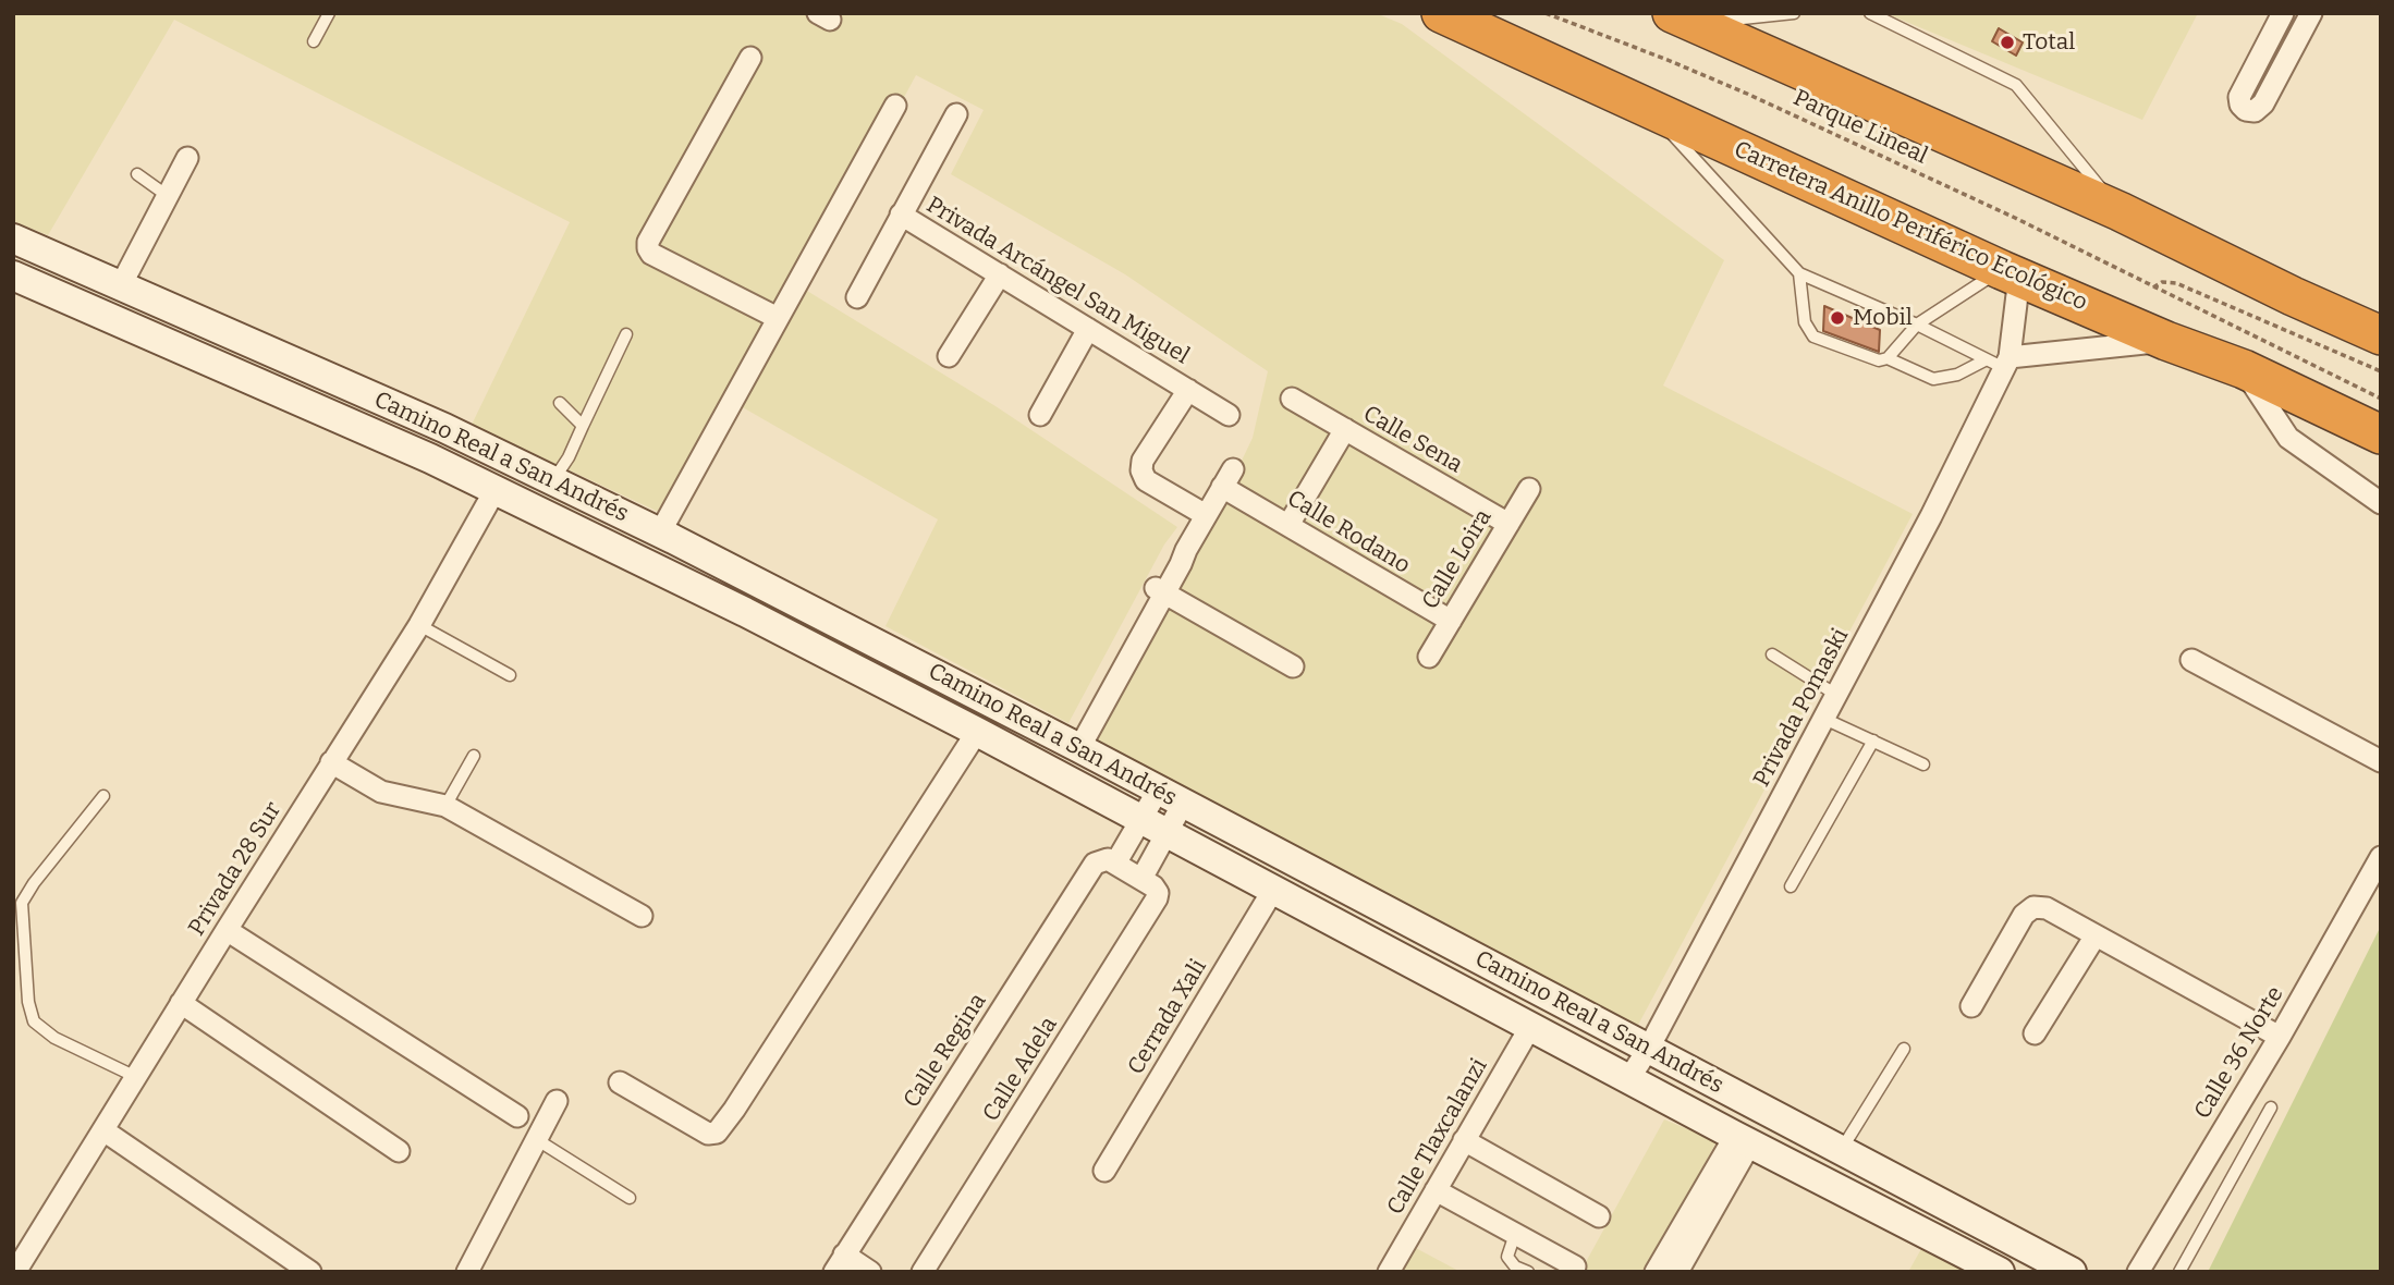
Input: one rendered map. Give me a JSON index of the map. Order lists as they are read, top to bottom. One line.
{"streets":{"highway":["Carretera Anillo Periférico Ecológico"],"main road":["Camino Real a San Andrés"],"street":["Privada Arcángel San Miguel","Calle Sena","Calle Rodano","Calle Loira","Privada Pomaski","Privada 28 Sur","Cerrada Xali","Calle Regina","Calle 36 Norte","Calle Adela","Calle Tlaxcalanzi"],"path":["Parque Lineal"]},"crossings":[["Carretera Anillo Periférico Ecológico","Privada Pomaski"],["Privada Arcángel San Miguel","Calle Rodano"],["Calle Sena","Calle Loira"],["Camino Real a San Andrés","Privada Pomaski"],["Camino Real a San Andrés","Privada 28 Sur"],["Camino Real a San Andrés","Cerrada Xali"],["Camino Real a San Andrés","Calle Regina"],["Camino Real a San Andrés","Calle Tlaxcalanzi"],["Calle Rodano","Calle Loira"]],"places":["Total","Mobil"]}
